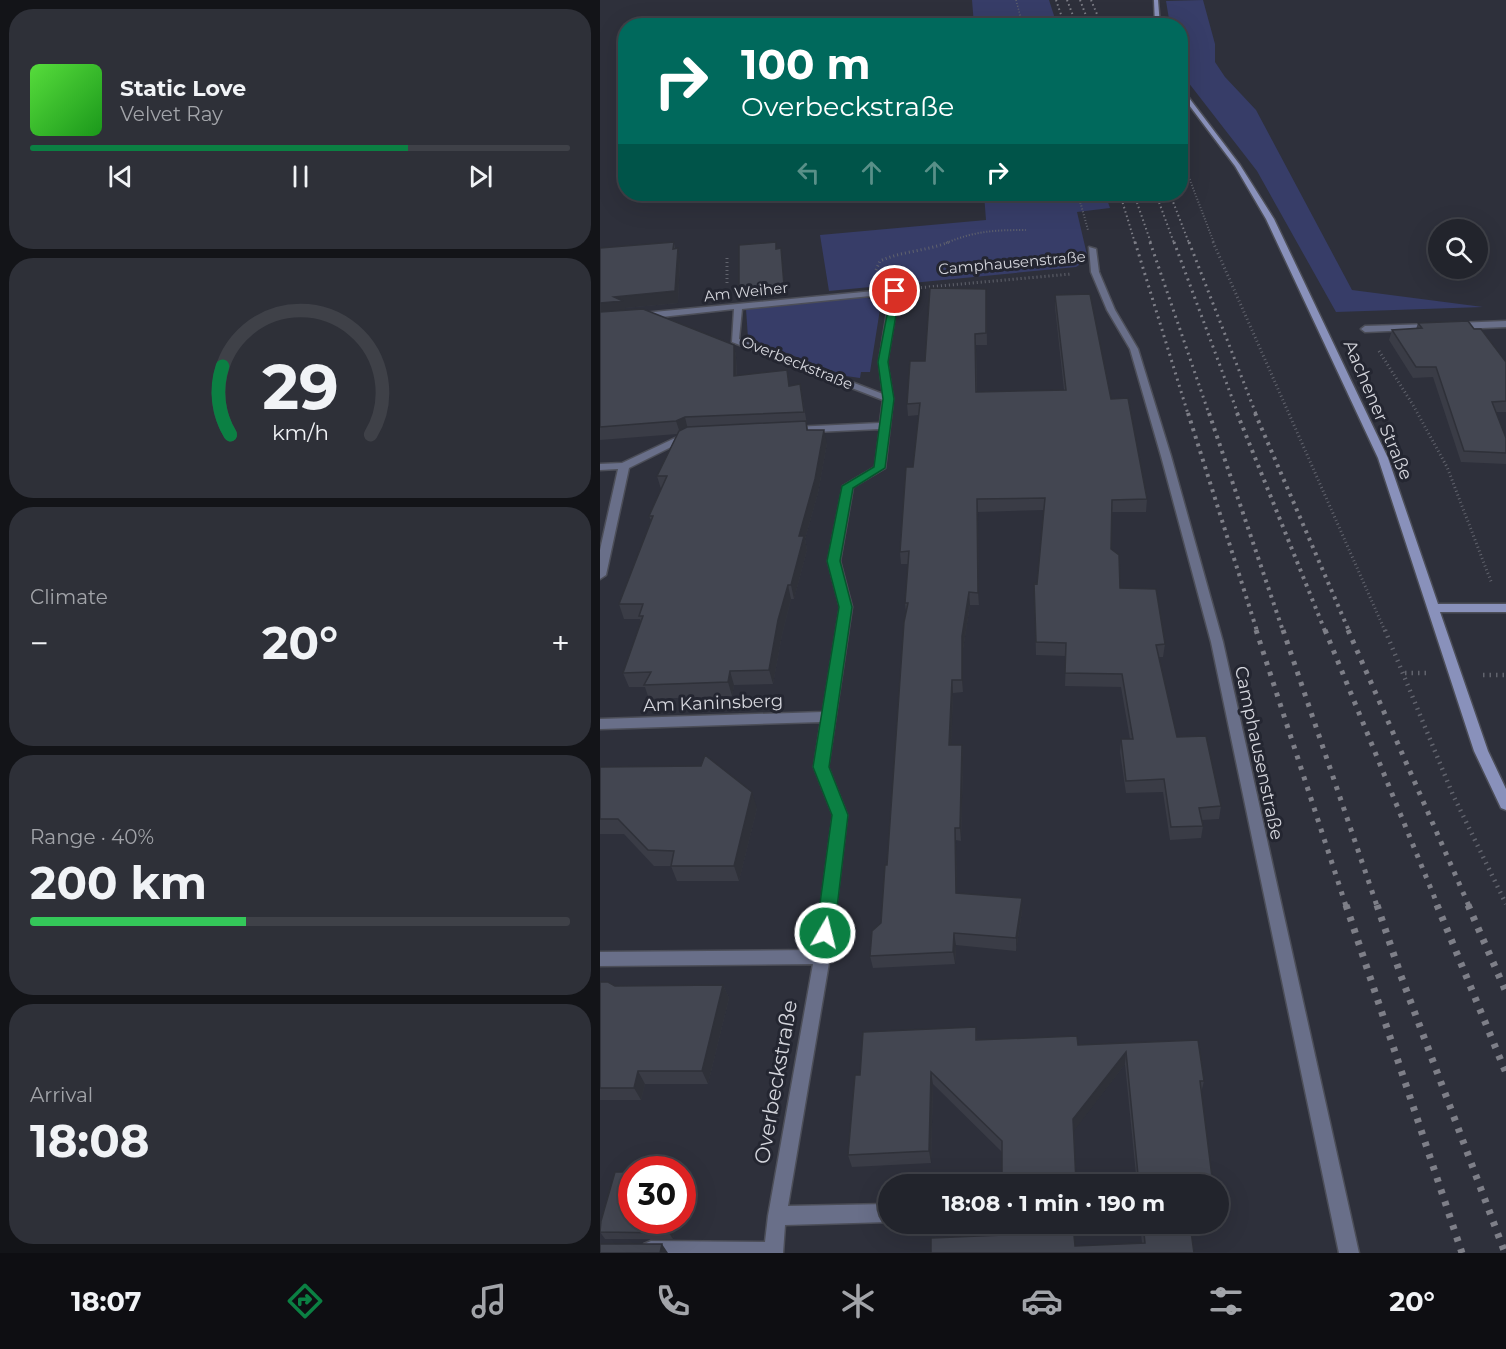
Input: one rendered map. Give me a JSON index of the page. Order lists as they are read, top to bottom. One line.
{"streets":{"main road":["Aachener Straße"],"street":["Camphausenstraße","Am Weiher","Overbeckstraße","Am Kaninsberg"]},"crossings":[["Camphausenstraße","Am Weiher"],["Camphausenstraße","Overbeckstraße"],["Am Weiher","Overbeckstraße"],["Overbeckstraße","Am Kaninsberg"]],"page":{"turn":["100 m","Overbeckstraße"],"song":["Static Love","Velvet Ray"],"tile":["Climate",["Range · 40%","200 km"],["Arrival","18:08"]],"heat":["−","20°","+"],"limit":"30","trip":"18:08 · 1 min · 190 m","tabs":["18:07","20°"],"gauge":["29","km/h"]}}
